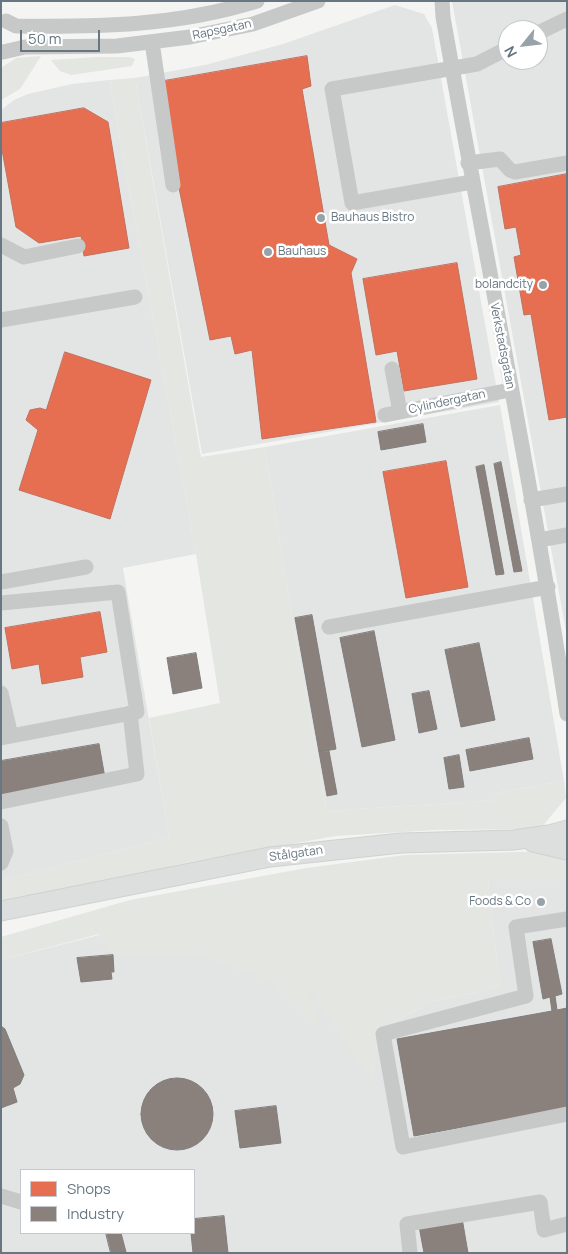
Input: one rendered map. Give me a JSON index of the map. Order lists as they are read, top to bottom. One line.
{"streets":{"main road":["Stålgatan"],"street":["Rapsgatan","Verkstadsgatan","Cylindergatan"]},"crossings":[["Verkstadsgatan","Cylindergatan"]],"places":["Bauhaus Bistro","Bauhaus","bolandcity","Foods & Co"],"legend":["Shops","Industry"],"scale_bar":"50 m","north":"bottom left"}
